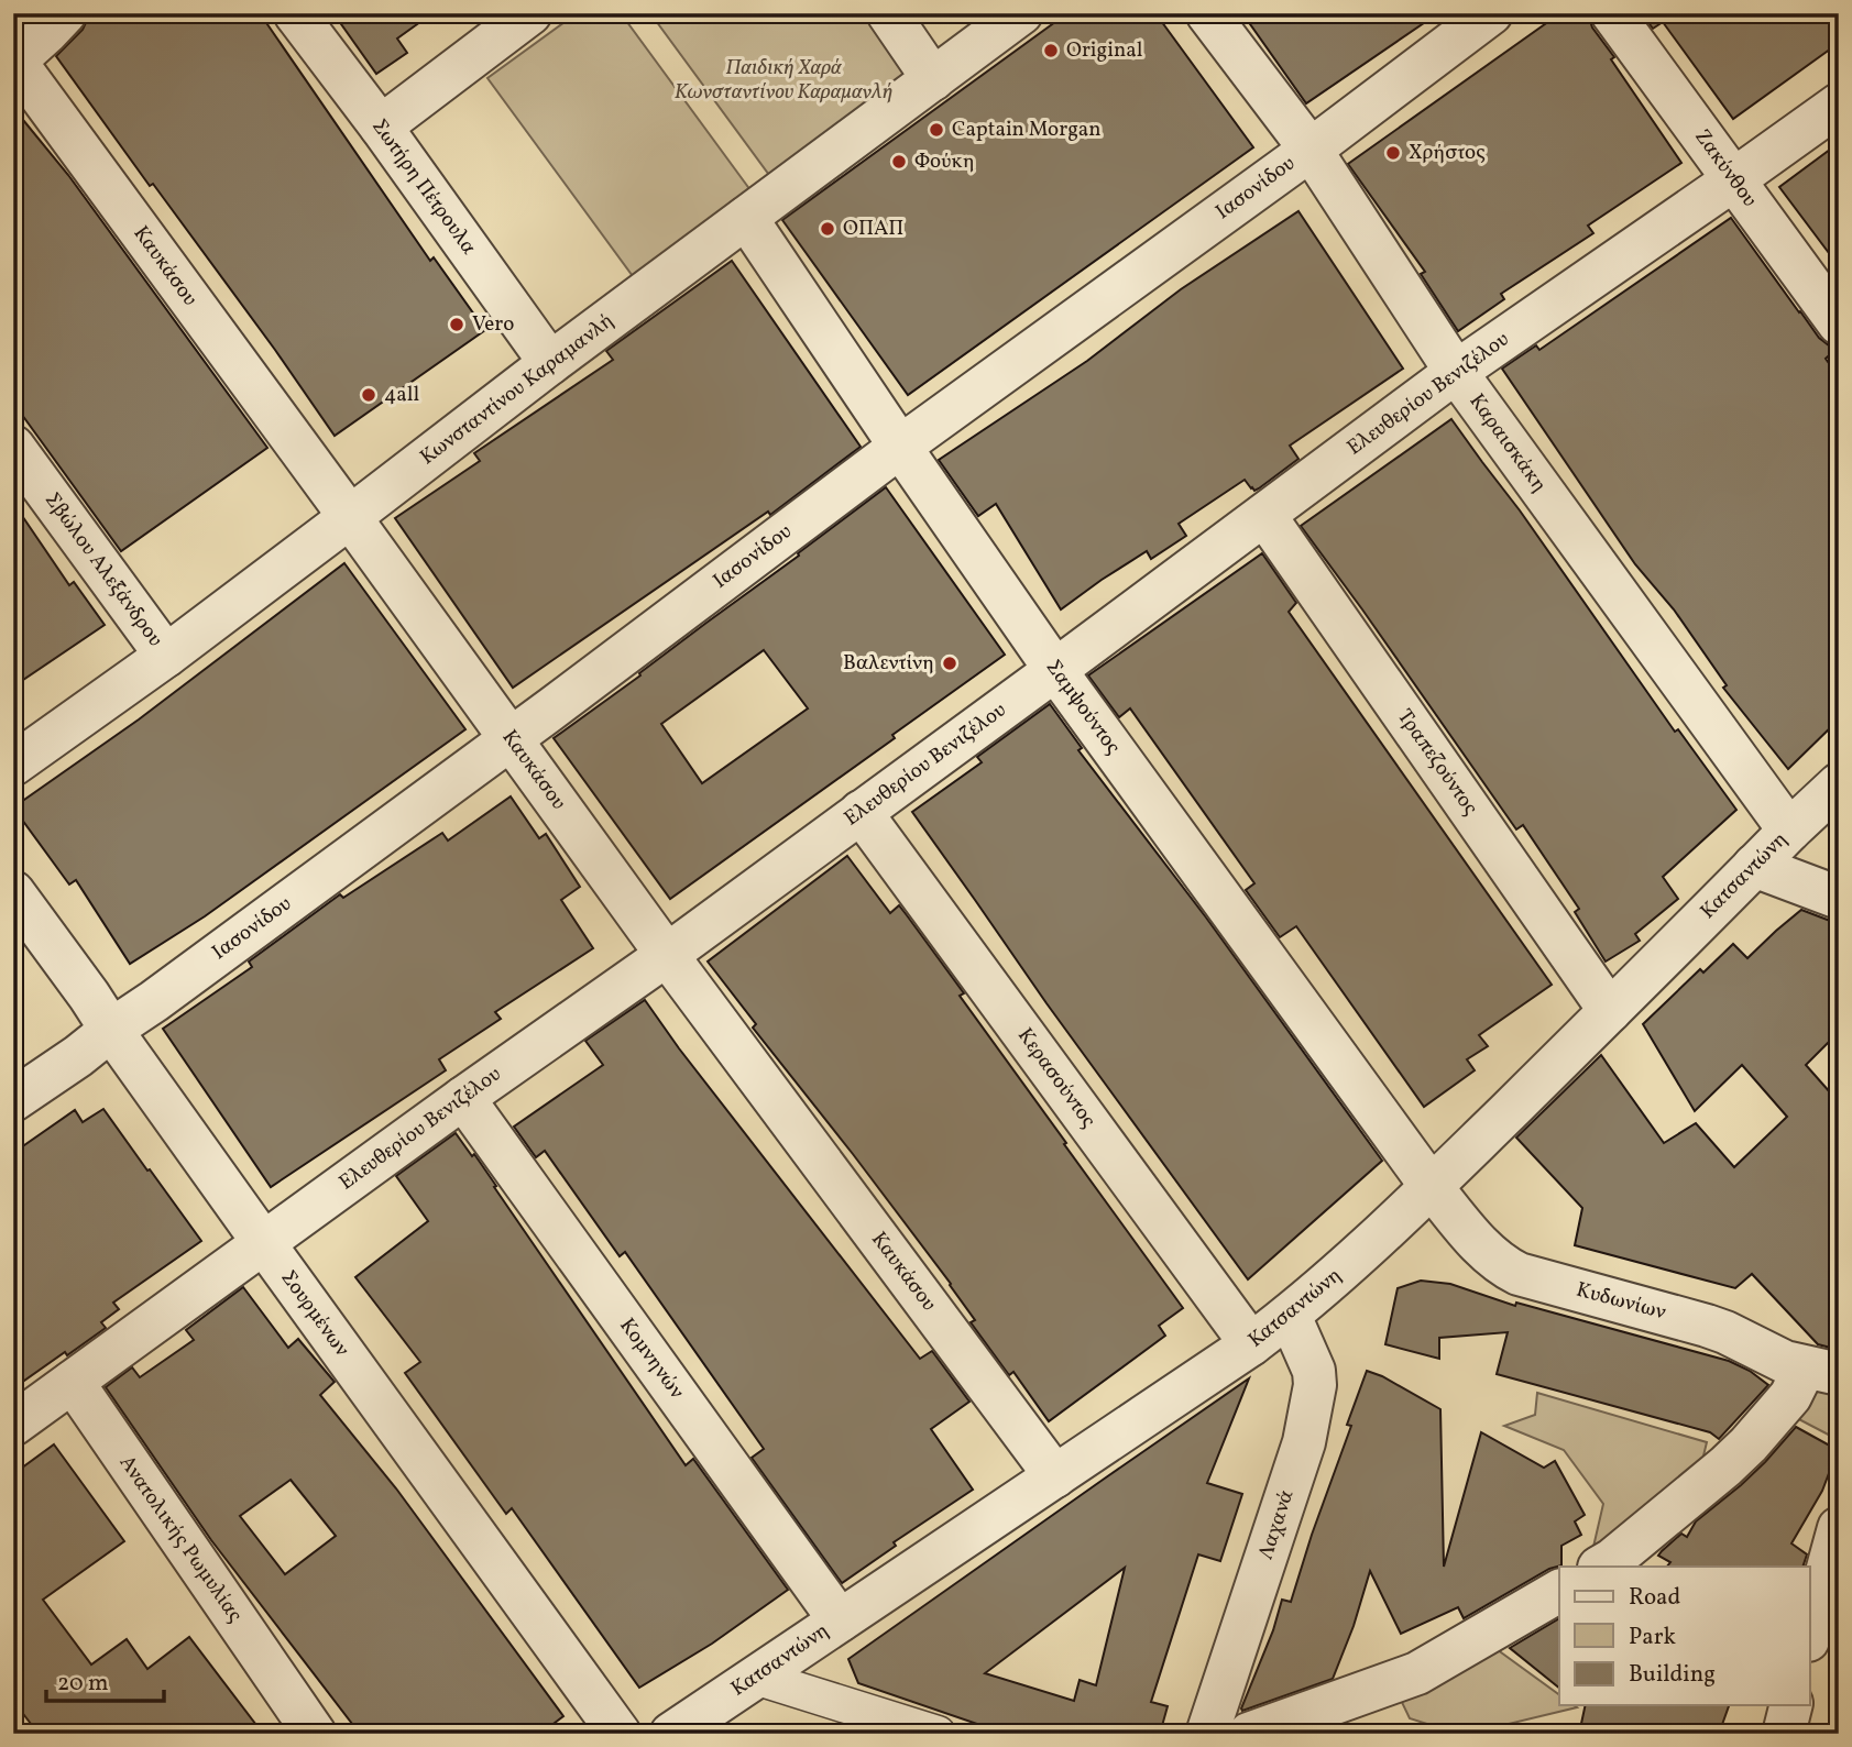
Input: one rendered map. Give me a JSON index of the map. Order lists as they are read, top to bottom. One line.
{"streets":{"street":["Ζακύνθου","Σωτήρη Πέτρουλα","Ιασoνίδου","Καυκάσου","Κωνσταντίνου Καραμανλή","Ελευθερίου Βενιζέλου","Καραισκάκη","Σβώλου Αλεξάνδρου","Σαμψούντος","Τραπεζούντος","Κατσαντώνη","Κερασούντος","Κυδωνίων","Σουρμένων","Κομνηνών","Λαχανά","Ανατολικής Ρωμυλίας"]},"crossings":[["Ζακύνθου","Ελευθερίου Βενιζέλου"],["Σωτήρη Πέτρουλα","Κωνσταντίνου Καραμανλή"],["Ιασoνίδου","Καυκάσου"],["Ιασoνίδου","Καραισκάκη"],["Ιασoνίδου","Σαμψούντος"],["Ιασoνίδου","Σουρμένων"],["Καυκάσου","Κωνσταντίνου Καραμανλή"],["Καυκάσου","Ελευθερίου Βενιζέλου"],["Καυκάσου","Κατσαντώνη"],["Κωνσταντίνου Καραμανλή","Σβώλου Αλεξάνδρου"],["Κωνσταντίνου Καραμανλή","Σαμψούντος"],["Ελευθερίου Βενιζέλου","Καραισκάκη"],["Ελευθερίου Βενιζέλου","Σαμψούντος"],["Ελευθερίου Βενιζέλου","Τραπεζούντος"],["Ελευθερίου Βενιζέλου","Κερασούντος"],["Ελευθερίου Βενιζέλου","Σουρμένων"],["Ελευθερίου Βενιζέλου","Κομνηνών"],["Ελευθερίου Βενιζέλου","Ανατολικής Ρωμυλίας"],["Καραισκάκη","Κατσαντώνη"],["Σαμψούντος","Κατσαντώνη"],["Σαμψούντος","Κυδωνίων"],["Τραπεζούντος","Κατσαντώνη"],["Κατσαντώνη","Κερασούντος"],["Κατσαντώνη","Κυδωνίων"],["Κατσαντώνη","Κομνηνών"],["Κατσαντώνη","Λαχανά"]],"parks":["Παιδική Χαρά Κωνσταντίνου Καραμανλή"],"places":["Original","Captain Morgan","Χρήστος","Φούκη","ΟΠΑΠ","Vero","4all","Βαλεντίνη"],"legend":["Road","Park","Building"],"scale_bar":"20 m"}
